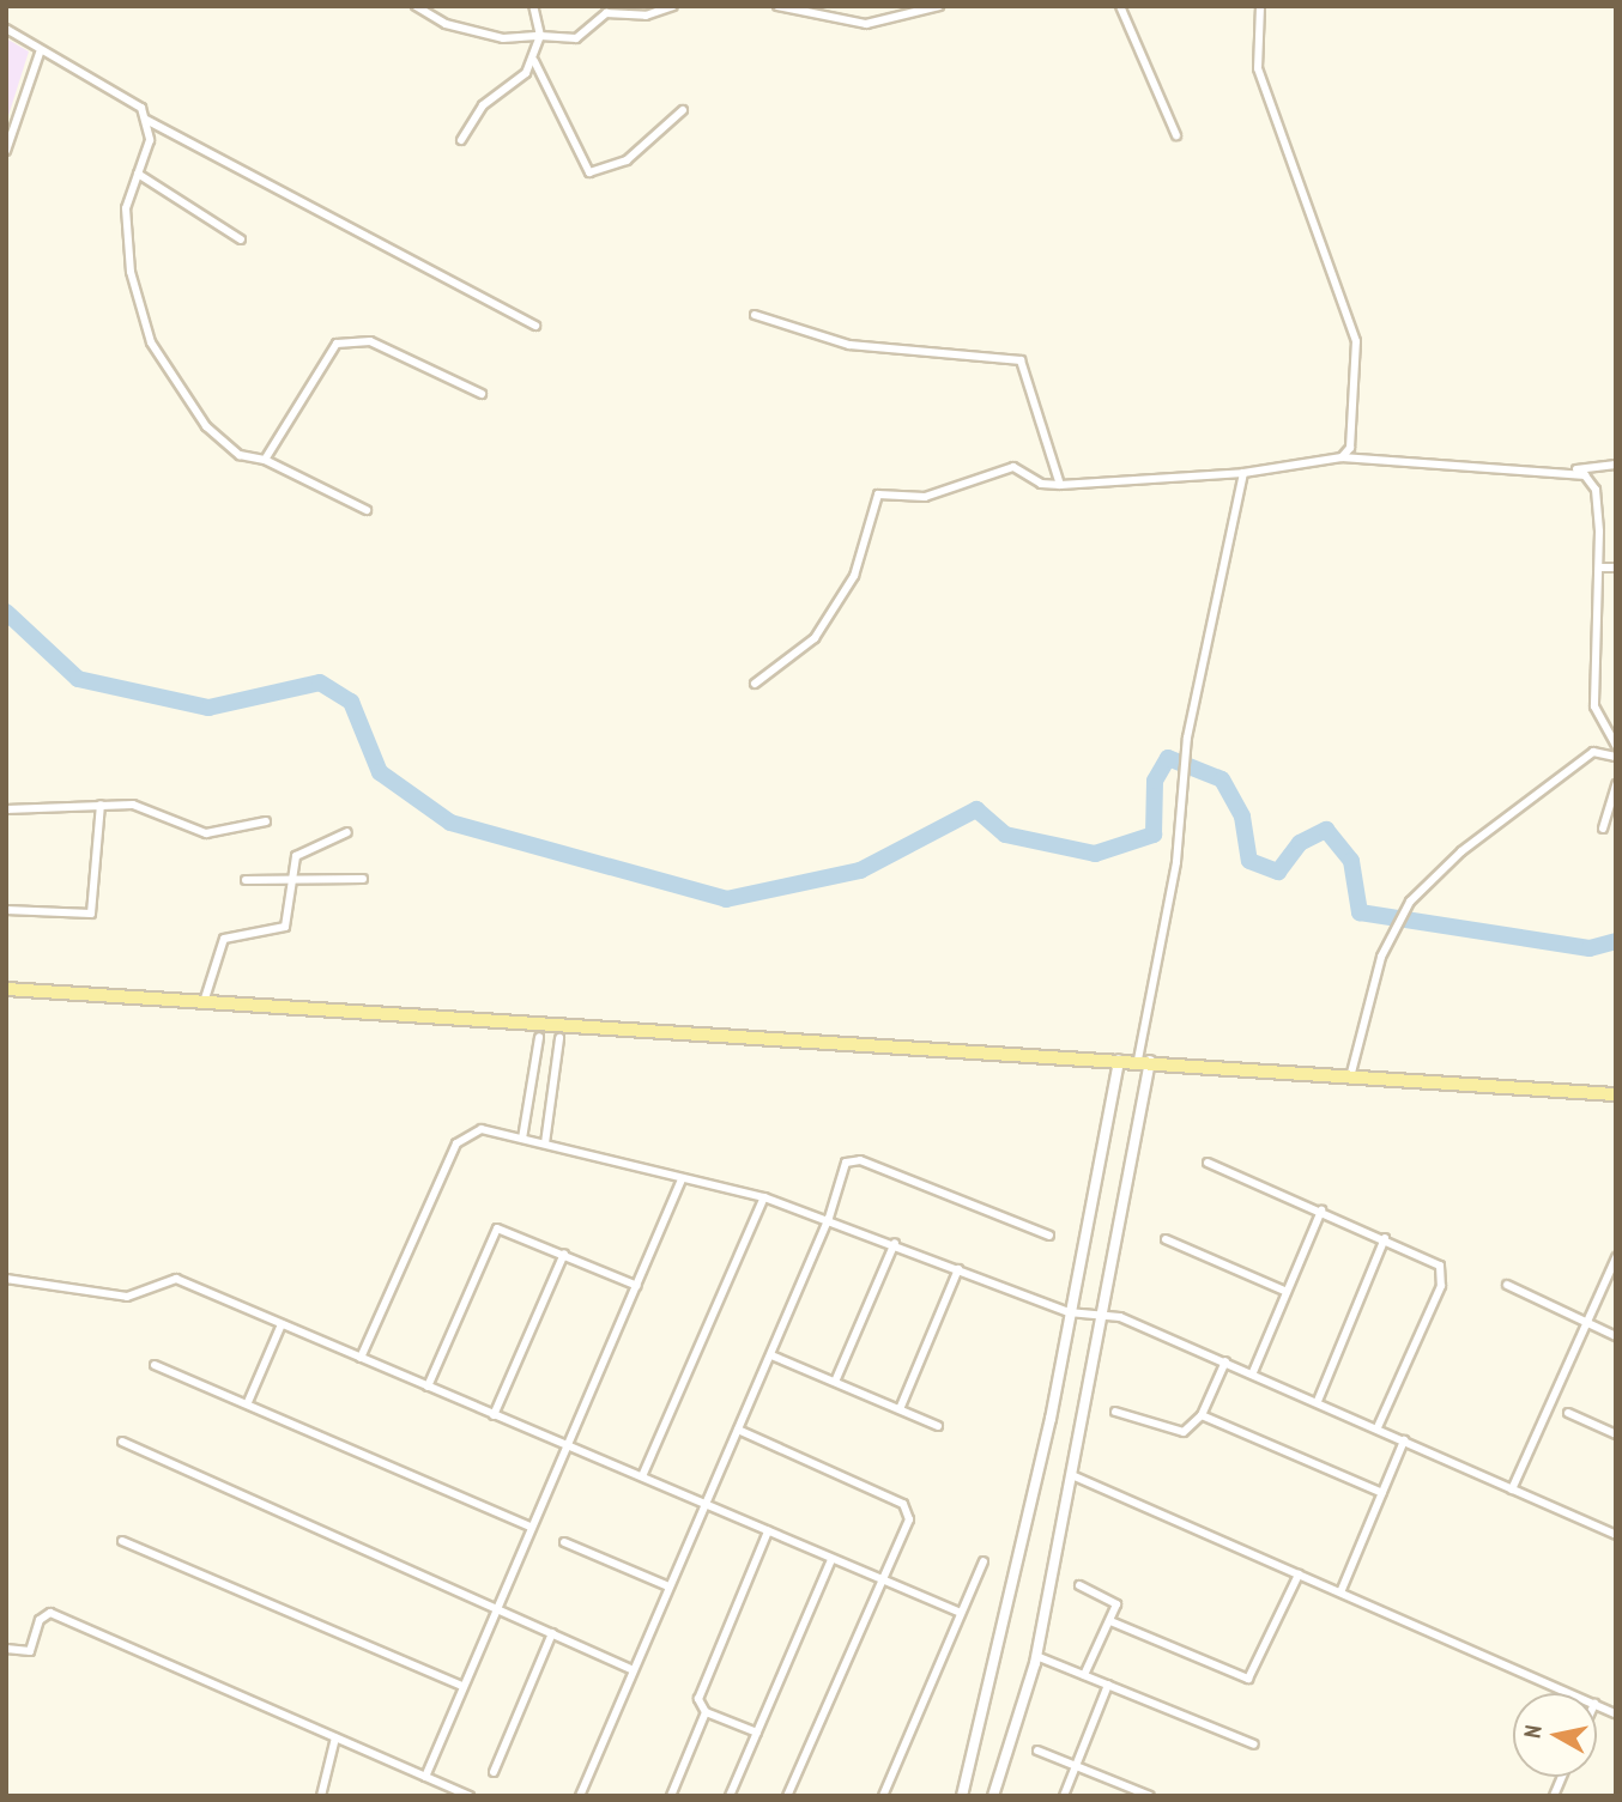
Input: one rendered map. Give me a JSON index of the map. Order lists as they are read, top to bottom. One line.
{"north":"left"}
